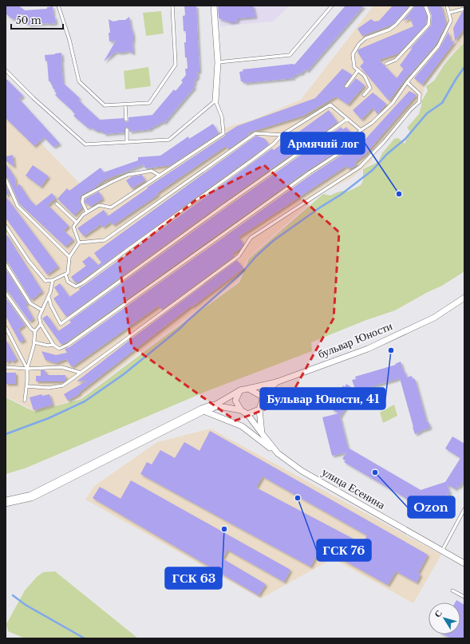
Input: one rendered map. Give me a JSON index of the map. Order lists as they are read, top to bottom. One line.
{"streets":{"street":["бульвар Юности","улица Есенина"]},"crossings":[["бульвар Юности","улица Есенина"]],"places":["Армячий лог","Бульвар Юности, 41","Ozon","ГСК 76","ГСК 63"],"scale_bar":"50 m","north":"top left"}
